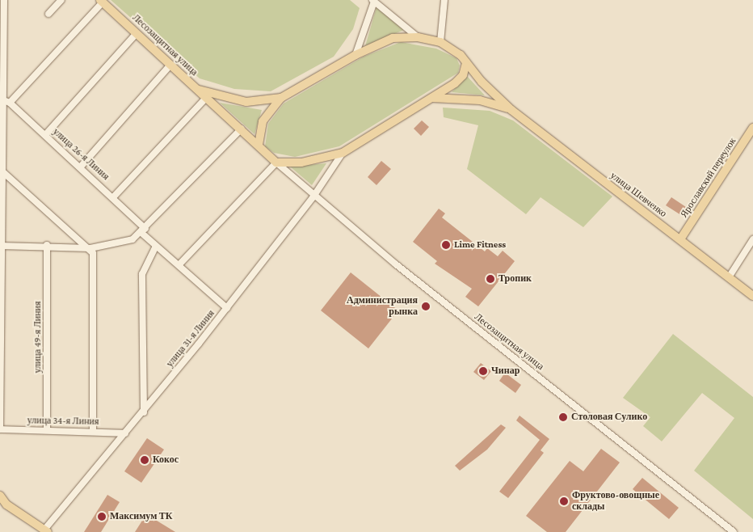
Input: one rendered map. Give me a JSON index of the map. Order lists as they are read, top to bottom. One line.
{"streets":{"main road":["Лесозащитная улица","Ярославский переулок","улица Шевченко"],"street":["улица 26-я Линия","улица 49-я Линия","улица 31-я Линия","улица 34-я Линия"]},"crossings":[["Лесозащитная улица","улица 31-я Линия"],["улица 26-я Линия","улица 31-я Линия"],["Ярославский переулок","улица Шевченко"],["улица 49-я Линия","улица 34-я Линия"],["улица 31-я Линия","улица 34-я Линия"]],"places":["Lime Fitness","Тропик","Администрация рынка","Чинар","Столовая Сулико","Кокос","Фруктово-овощные склады","Максимум ТК"]}
